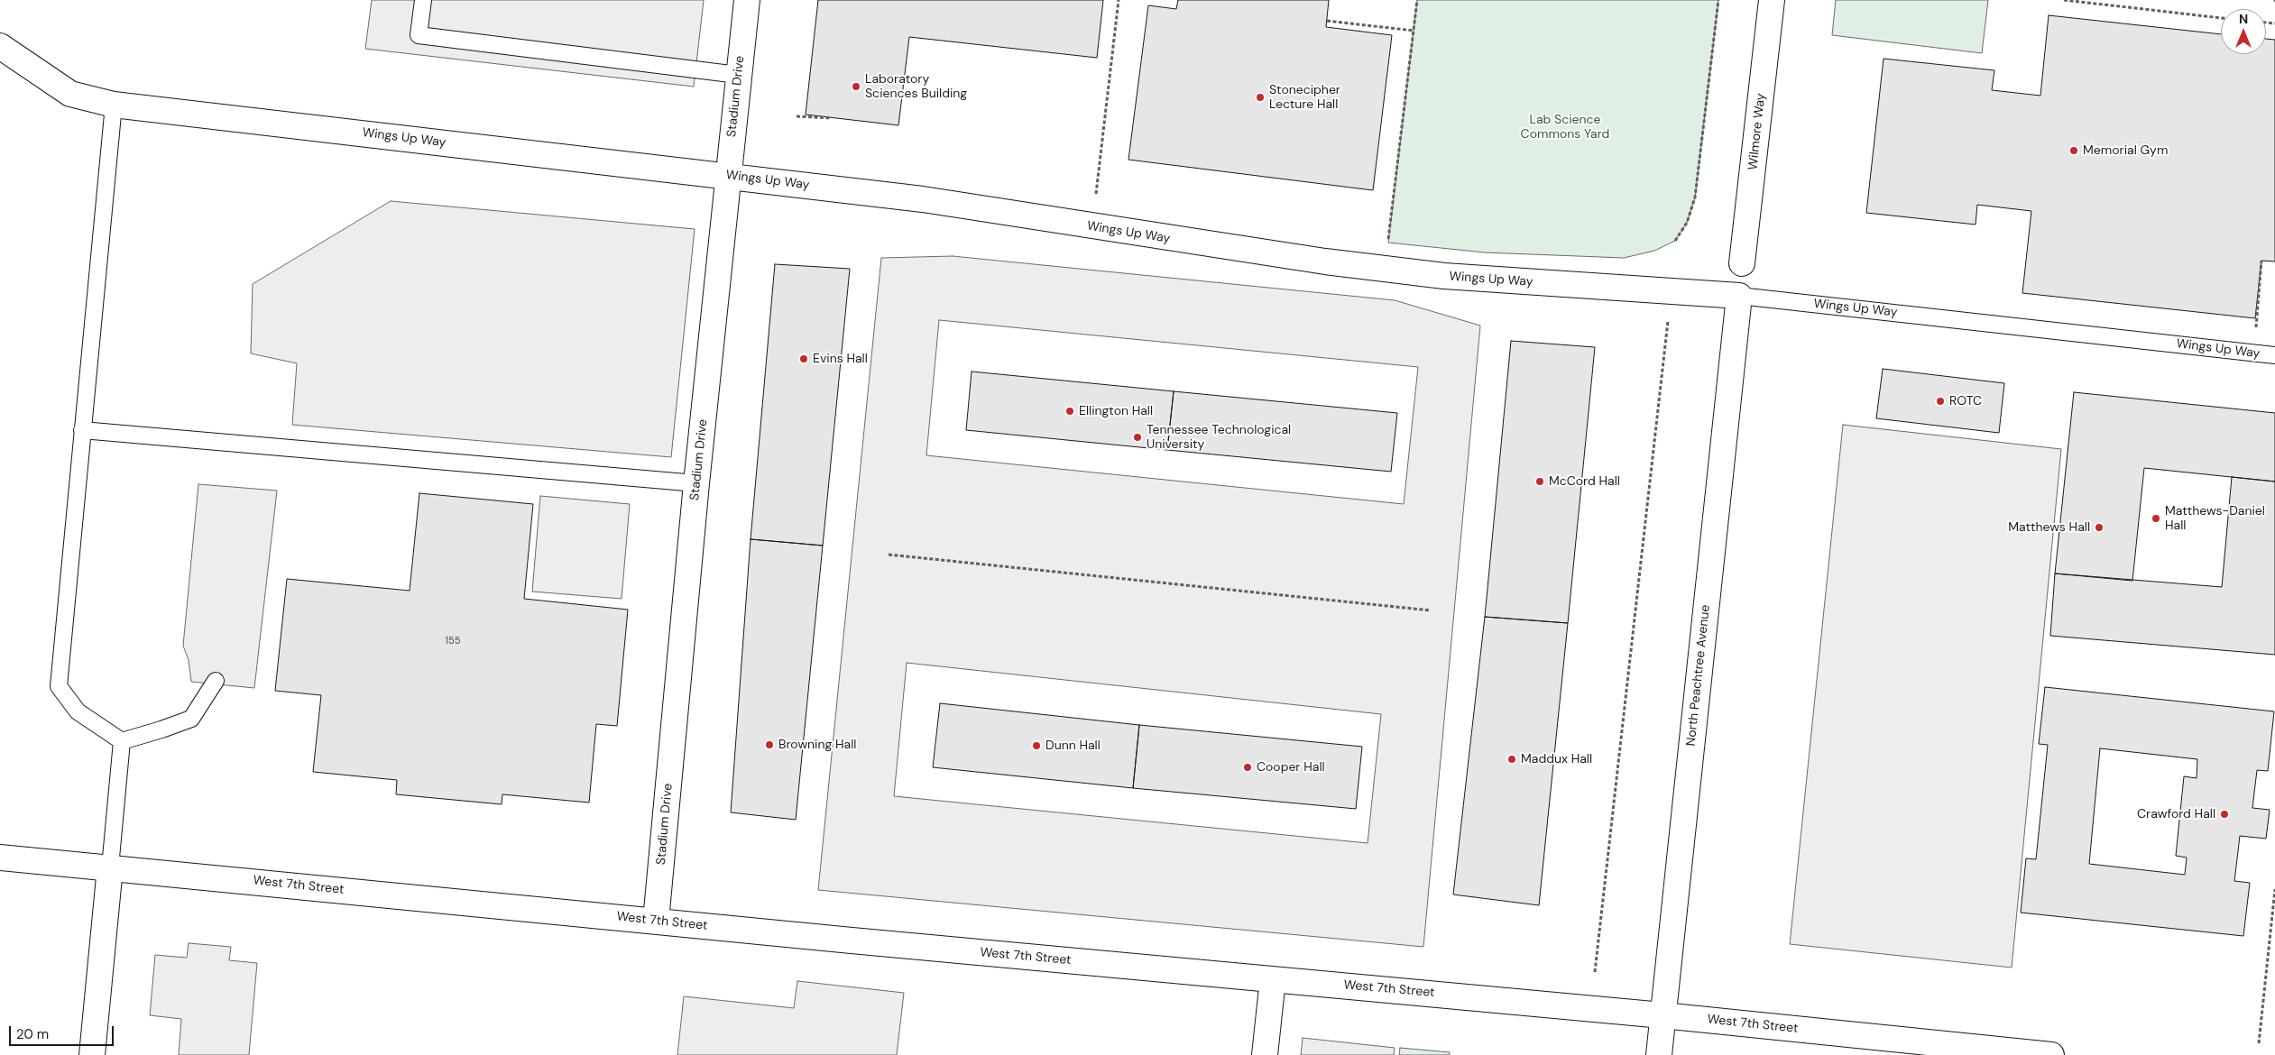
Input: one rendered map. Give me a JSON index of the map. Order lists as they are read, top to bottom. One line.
{"streets":{"street":["Stadium Drive","Wilmore Way","Wings Up Way","North Peachtree Avenue","West 7th Street"]},"crossings":[["Stadium Drive","Wings Up Way"],["Stadium Drive","West 7th Street"],["Wings Up Way","North Peachtree Avenue"],["North Peachtree Avenue","West 7th Street"]],"parks":["Lab Science Commons Yard"],"places":["Laboratory Sciences Building","Stonecipher Lecture Hall","Memorial Gym","Evins Hall","ROTC","Ellington Hall","Tennessee Technological University","McCord Hall","Matthews-Daniel Hall","Matthews Hall","Browning Hall","Dunn Hall","Maddux Hall","Cooper Hall","Crawford Hall"],"house_numbers":["155"],"scale_bar":"20 m","north":"top"}
